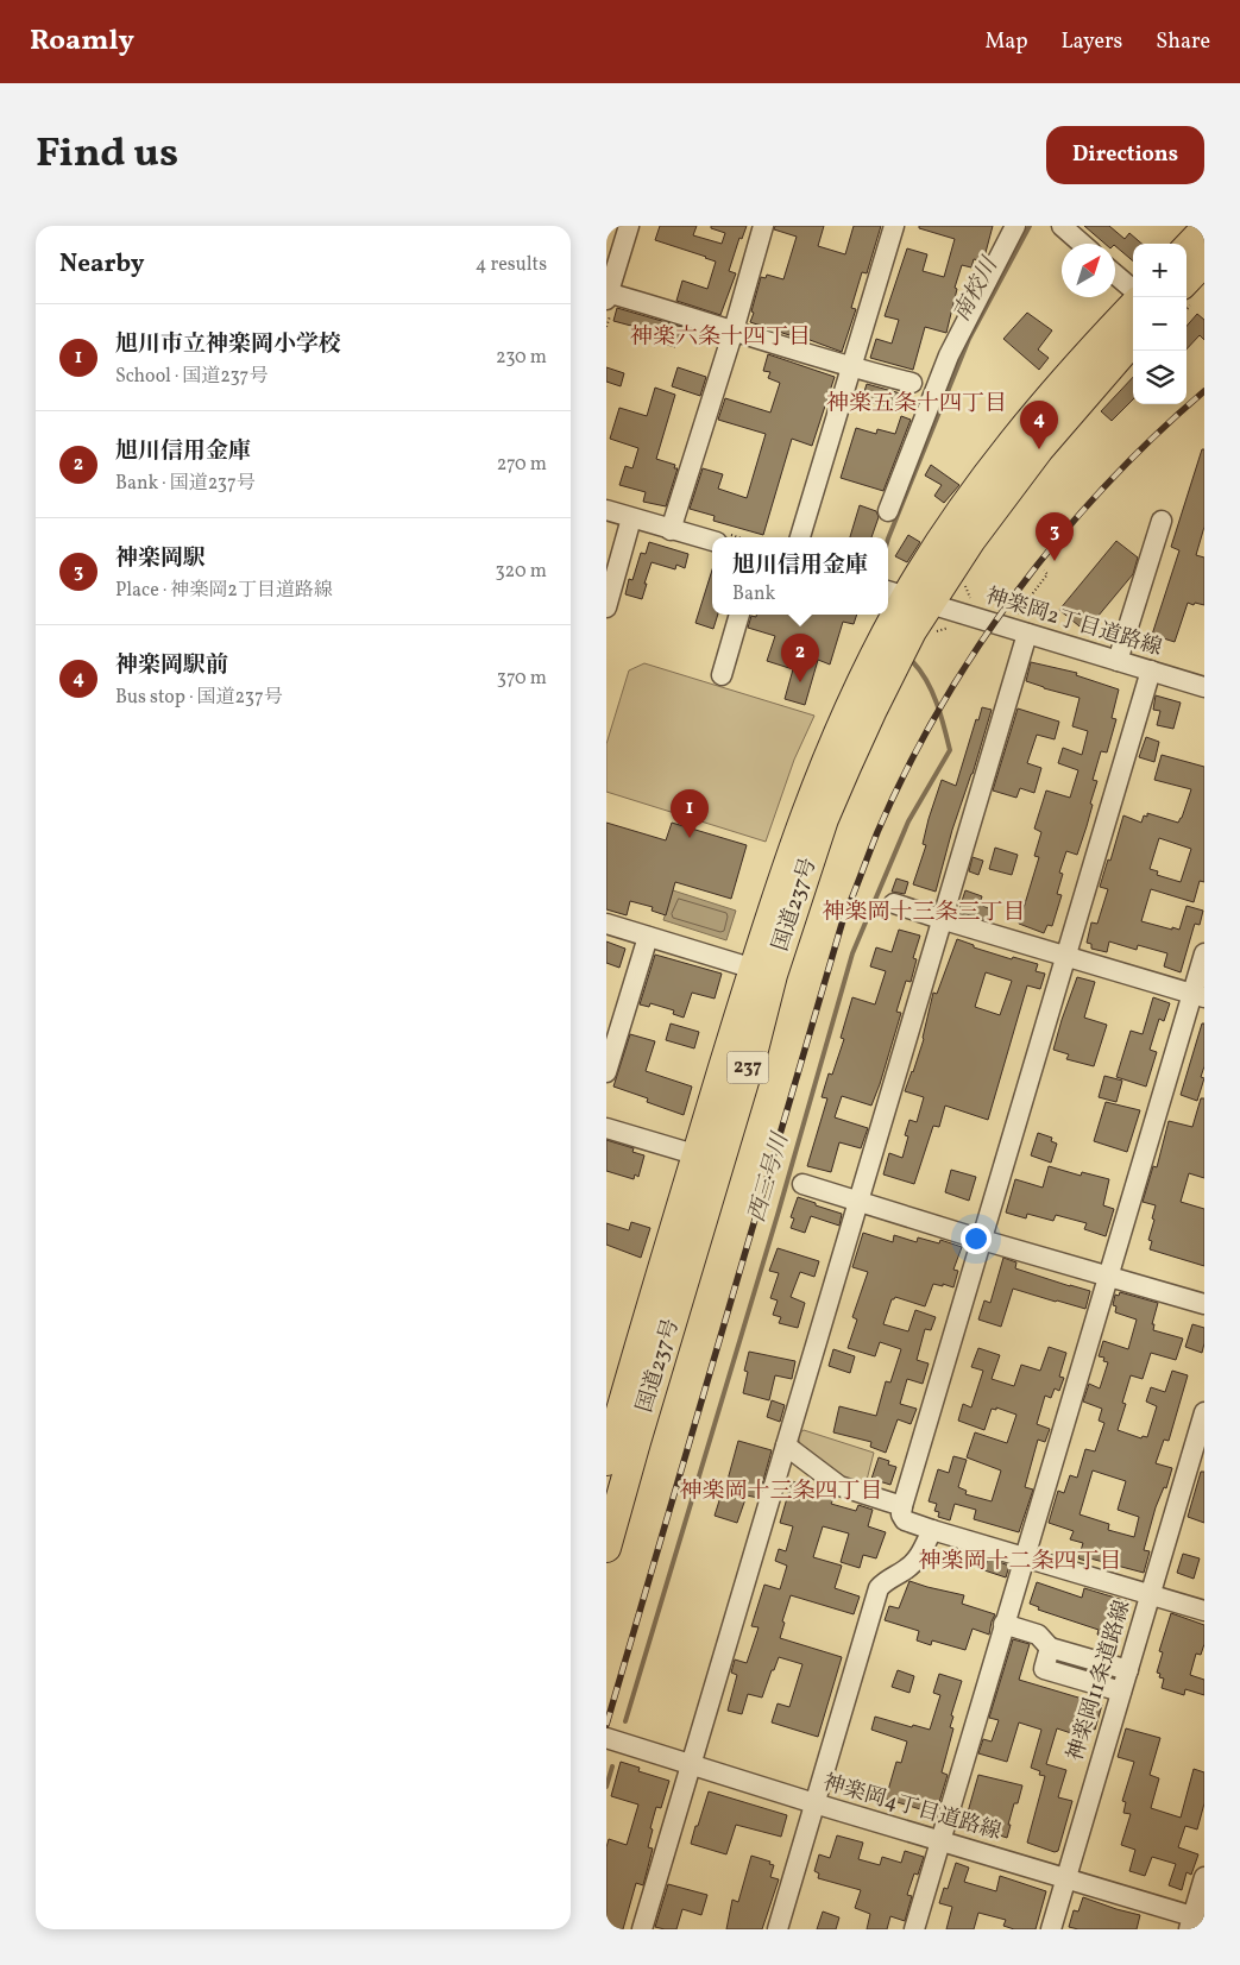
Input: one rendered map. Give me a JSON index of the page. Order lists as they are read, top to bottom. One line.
{"streets":{"highway":["国道237号","237"],"street":["神楽岡2丁目道路線","神楽岡11条道路線","神楽岡4丁目道路線"]},"crossings":[["神楽岡2丁目道路線","国道237号"],["神楽岡11条道路線","神楽岡4丁目道路線"]],"districts":["神楽六条十四丁目","神楽五条十四丁目","神楽岡十三条三丁目","神楽岡十三条四丁目","神楽岡十二条四丁目"],"water":["南校川","西三号川"],"north":"top right","page":{"header":"Roamly","nav":["Map","Layers","Share"],"title":"Find us","buttons":"Directions","heading":["Nearby","4 results"],"map_buttons":["+","−"],"list":[{"mark":"1","name":"旭川市立神楽岡小学校","note":"School · 国道237号","value":"230 m"},{"mark":"2","name":"旭川信用金庫","note":"Bank · 国道237号","value":"270 m"},{"mark":"3","name":"神楽岡駅","note":"Place · 神楽岡2丁目道路線","value":"320 m"},{"mark":"4","name":"神楽岡駅前","note":"Bus stop · 国道237号","value":"370 m"}],"pins":["4","3","2","1"],"popup":["旭川信用金庫","Bank"]}}
